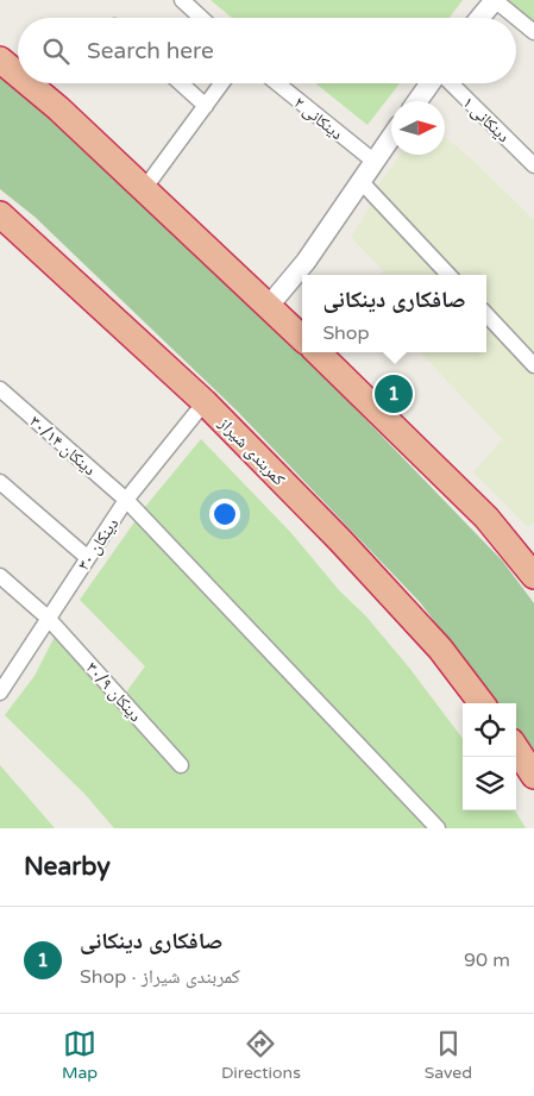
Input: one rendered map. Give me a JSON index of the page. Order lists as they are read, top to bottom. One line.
{"streets":{"highway":["کمربندی شیراز"],"street":["۲ دینکانی","۱ دینکانی","۳۰/۱۴ دینکان","۳۰ دینکان","۳۰/۹ دینکان"]},"crossings":[["۳۰/۱۴ دینکان","۳۰ دینکان"],["کمربندی شیراز","۳۰ دینکان"],["۳۰ دینکان","۳۰/۹ دینکان"]],"north":"right","page":{"search":"Search here","popup":["صافکاری دینکانی","Shop"],"pins":"1","heading":"Nearby","list":[{"mark":"1","name":"صافکاری دینکانی","note":"Shop · کمربندی شیراز","value":"90 m"}],"nav":["Map","Directions","Saved"]}}
